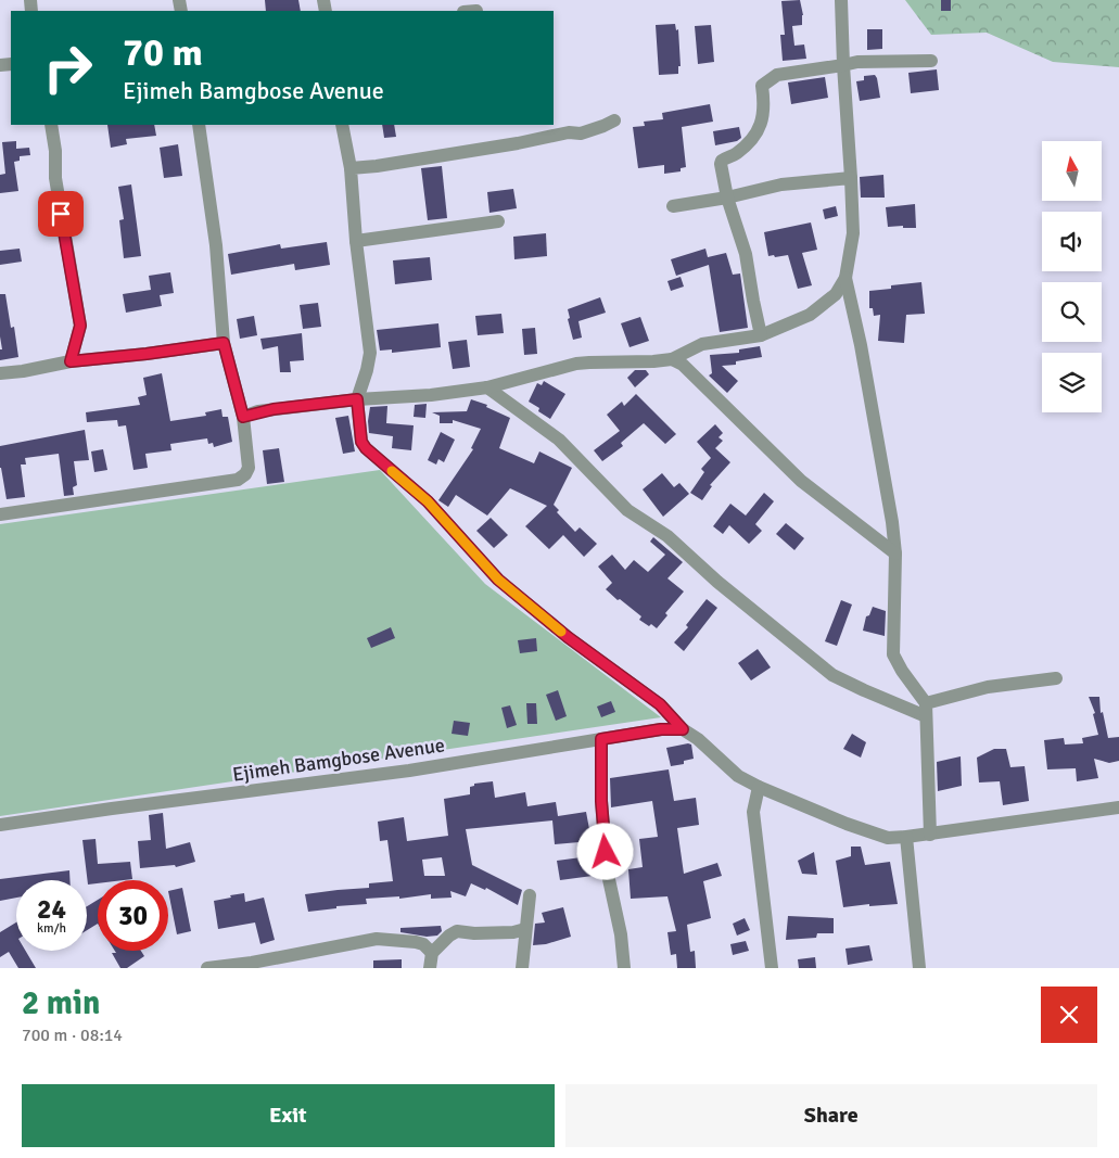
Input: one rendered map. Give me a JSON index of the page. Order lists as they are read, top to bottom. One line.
{"streets":{"street":["Ejimeh Bamgbose Avenue"]},"north":"top","page":{"turn":["70 m","Ejimeh Bamgbose Avenue"],"speed":"24 km/h","limit":"30","heading":["2 min","700 m · 08:14"],"buttons":["Exit","Share"]}}
